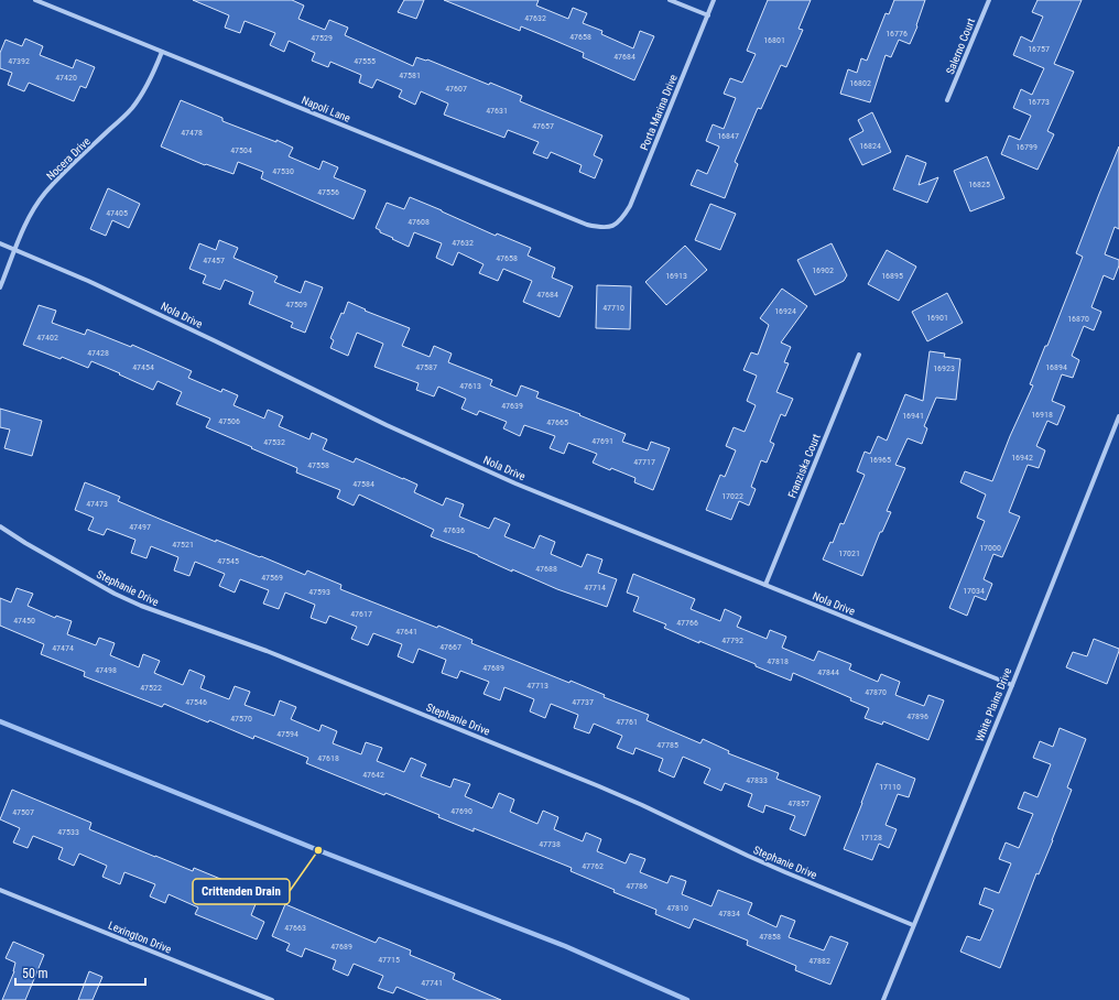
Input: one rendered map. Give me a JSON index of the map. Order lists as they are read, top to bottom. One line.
{"streets":{"street":["Salerno Court","Napoli Lane","Porta Marina Drive","Nocera Drive","Nola Drive","Franziska Court","Stephanie Drive","White Plains Drive","Lexington Drive"]},"crossings":[["Napoli Lane","Porta Marina Drive"],["Napoli Lane","Nocera Drive"],["Nocera Drive","Nola Drive"],["Nola Drive","Franziska Court"],["Nola Drive","White Plains Drive"],["Stephanie Drive","White Plains Drive"]],"places":["Crittenden Drain"],"house_numbers":["47632","16776","47658","47529","16801","16757","47684","47392","47555","47581","47420","16802","47607","16773","47631","47657","47478","16847","16824","16799","47504","47530","16825","47556","47405","47608","47632","47658","47457","16902","16913","16895","47684","47509","47710","16924","16901","16870","47402","47428","47454","47587","16894","16923","47613","47639","16918","16941","47506","47665","47691","47532","16942","16965","47717","47558","47584","17022","47473","47497","47636","47521","17000","17021","47545","47688","47569","47714","17034","47593","47617","47450","47766","47641","47792","47667","47474","47818","47689","47498","47844","47713","47522","47870","47546","47737","47896","47570","47761","47594","47785","47618","47642","47833","17110","47857","47690","47507","47533","17128","47738","47762","47786","47810","47834","47663","47858","47689","47715","47882","47741"],"scale_bar":"50 m"}
